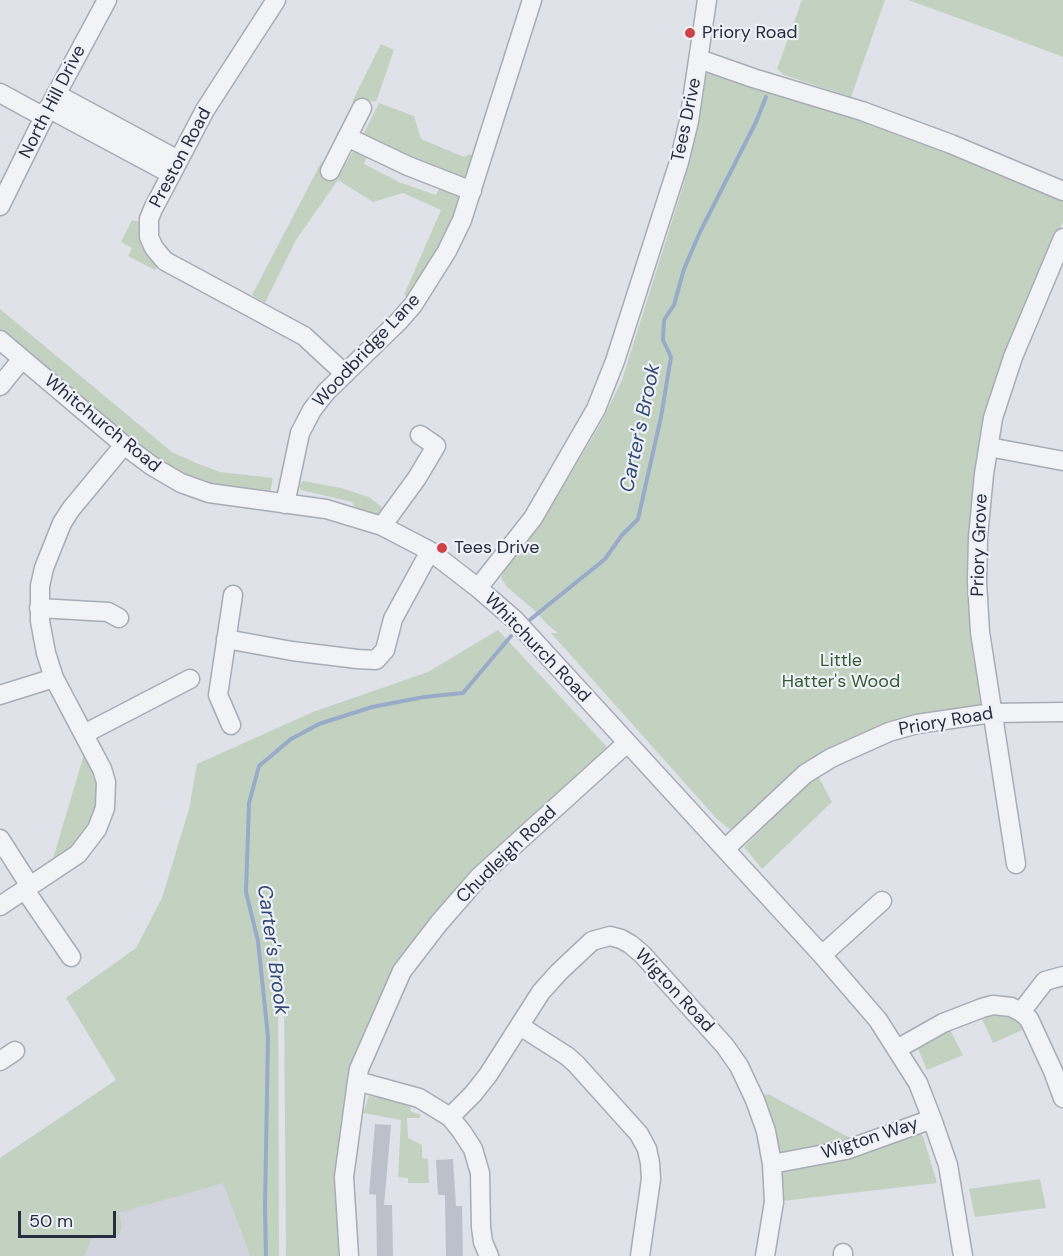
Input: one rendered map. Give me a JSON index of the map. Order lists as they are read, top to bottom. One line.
{"streets":{"street":["North Hill Drive","Tees Drive","Preston Road","Woodbridge Lane","Whitchurch Road","Priory Grove","Priory Road","Chudleigh Road","Wigton Road","Wigton Way"]},"crossings":[["Tees Drive","Whitchurch Road"],["Preston Road","Woodbridge Lane"],["Woodbridge Lane","Whitchurch Road"],["Whitchurch Road","Priory Road"],["Whitchurch Road","Chudleigh Road"],["Whitchurch Road","Wigton Way"],["Priory Grove","Priory Road"],["Wigton Road","Wigton Way"]],"water":["Carter's Brook"],"parks":["Little Hatter's Wood"],"places":["Priory Road","Tees Drive"],"scale_bar":"50 m"}
